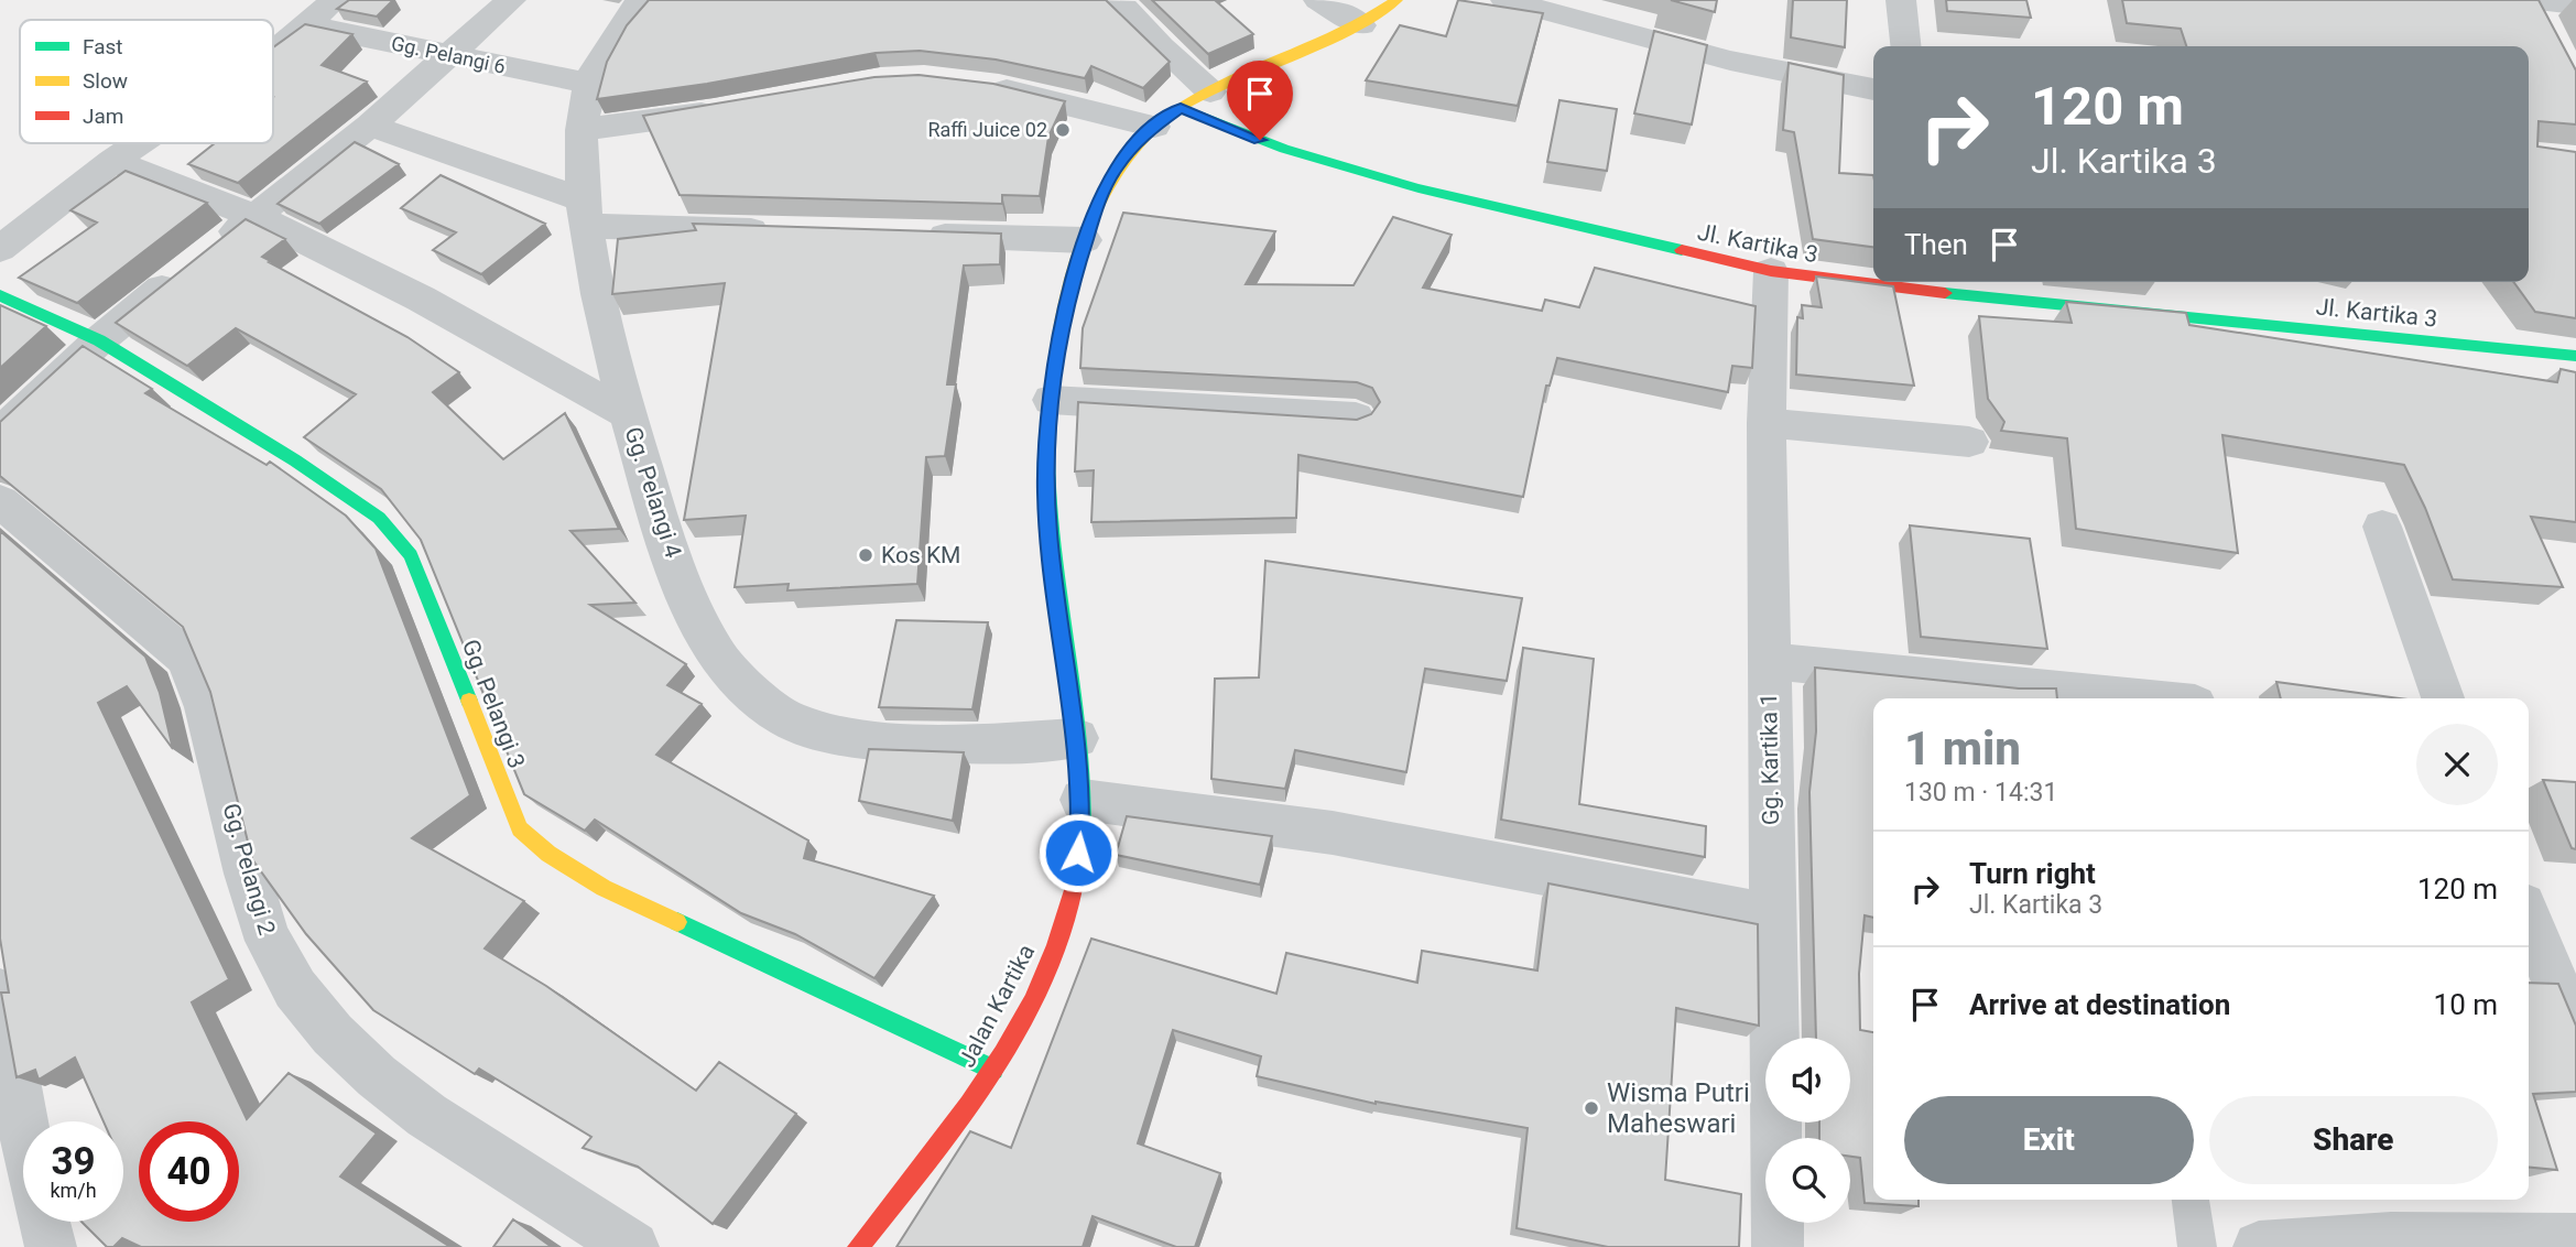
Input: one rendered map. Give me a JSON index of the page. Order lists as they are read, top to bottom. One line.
{"streets":{"street":["Gg. Pelangi 6","Jl. Kartika 3","Gg. Pelangi 4","Gg. Pelangi 3","Gg. Kartika 1","Gg. Pelangi 2","Jalan Kartika"]},"crossings":[["Jl. Kartika 3","Gg. Kartika 1"],["Jl. Kartika 3","Jalan Kartika"],["Gg. Pelangi 4","Jalan Kartika"],["Gg. Pelangi 3","Jalan Kartika"]],"places":["Raffi Juice 02","Kos KM","Wisma Putri Maheswari"],"legend":["Fast","Slow","Jam"],"page":{"turn":["120 m","Jl. Kartika 3"],"then":"Then","heading":["1 min","130 m · 14:31"],"list":[{"name":"Turn right","note":"Jl. Kartika 3","value":"120 m"},{"name":"Arrive at destination","value":"10 m"}],"buttons":["Exit","Share"],"speed":"39 km/h","limit":"40"}}
